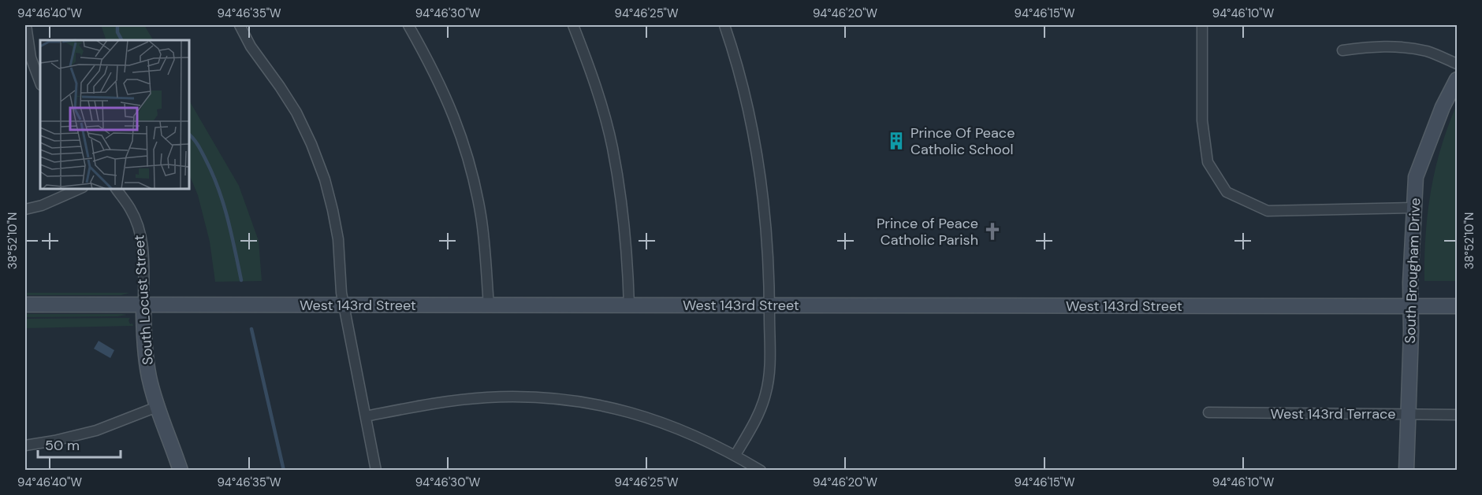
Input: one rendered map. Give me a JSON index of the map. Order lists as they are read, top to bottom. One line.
{"streets":{"street":["South Brougham Drive","South Locust Street","West 143rd Street","West 143rd Terrace"]},"crossings":[["South Brougham Drive","West 143rd Street"],["South Brougham Drive","West 143rd Terrace"],["South Locust Street","West 143rd Street"]],"places":{"building":["Prince Of Peace Catholic School"],"church":["Prince of Peace Catholic Parish"]},"scale_bar":"50 m","coordinates":["94°46'40\"W","94°46'35\"W","94°46'30\"W","94°46'25\"W","94°46'20\"W","94°46'15\"W","94°46'10\"W","38°52'10\"N"]}
